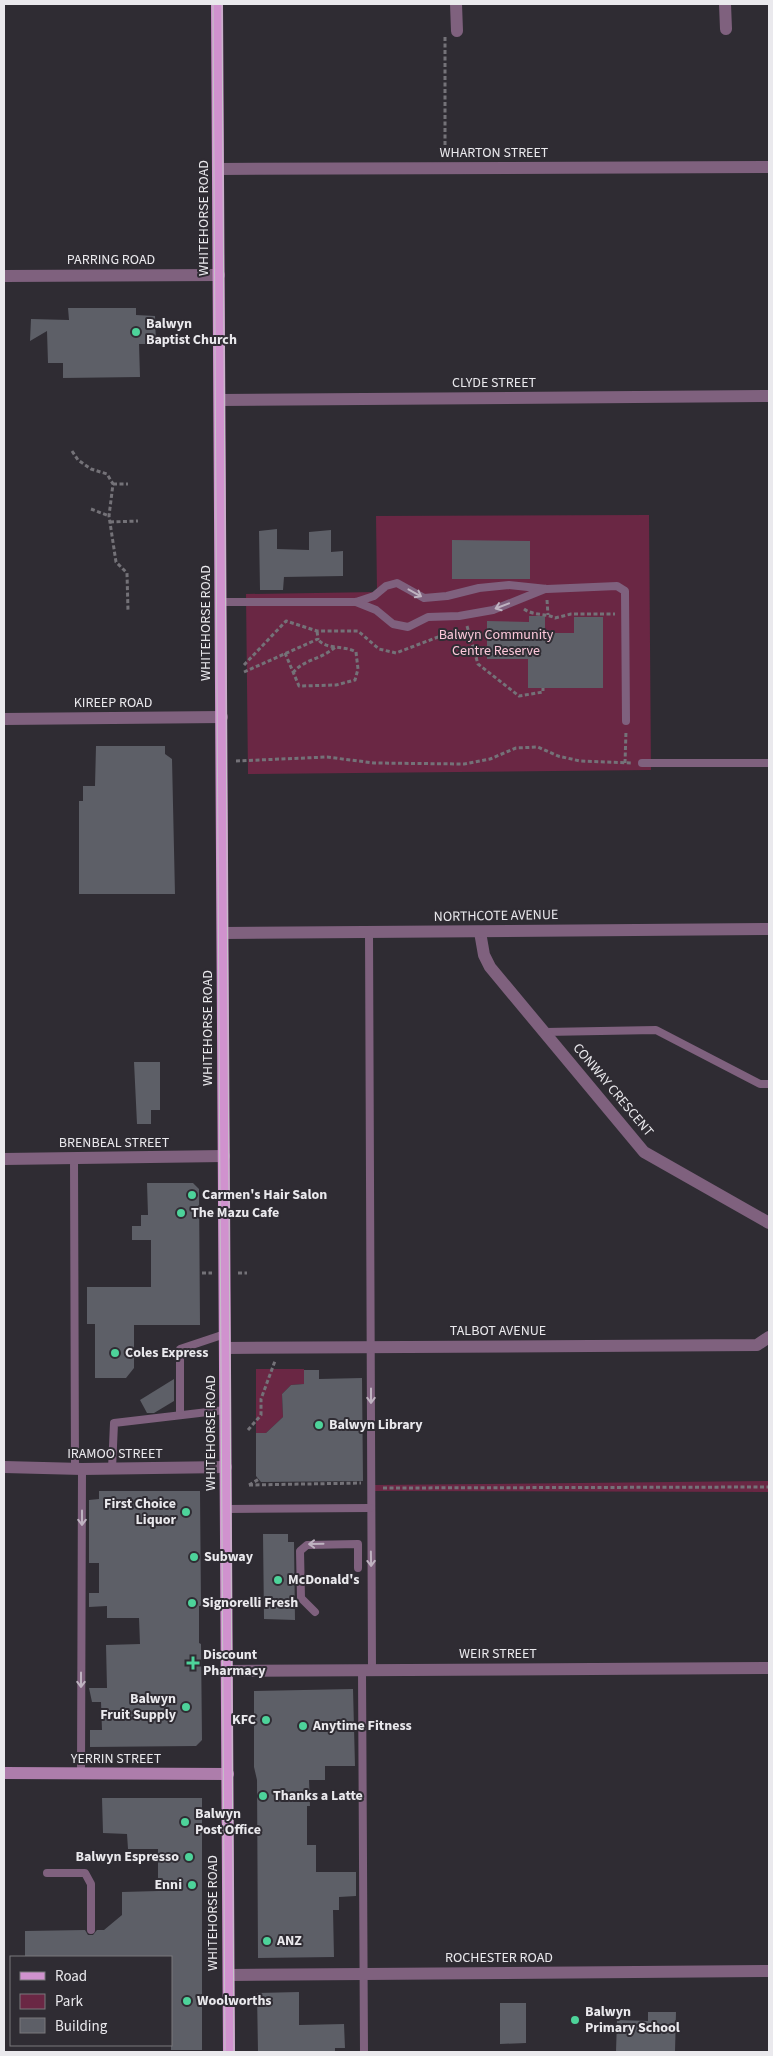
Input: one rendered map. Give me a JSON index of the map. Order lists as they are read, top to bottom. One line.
{"streets":{"main road":["WHITEHORSE ROAD"],"street":["WHARTON STREET","PARRING ROAD","CLYDE STREET","KIREEP ROAD","NORTHCOTE AVENUE","CONWAY CRESCENT","BRENBEAL STREET","TALBOT AVENUE","IRAMOO STREET","WEIR STREET","YERRIN STREET","ROCHESTER ROAD"]},"crossings":[["WHARTON STREET","WHITEHORSE ROAD"],["WHITEHORSE ROAD","PARRING ROAD"],["WHITEHORSE ROAD","CLYDE STREET"],["WHITEHORSE ROAD","KIREEP ROAD"],["WHITEHORSE ROAD","NORTHCOTE AVENUE"],["WHITEHORSE ROAD","BRENBEAL STREET"],["WHITEHORSE ROAD","TALBOT AVENUE"],["WHITEHORSE ROAD","IRAMOO STREET"],["WHITEHORSE ROAD","WEIR STREET"],["WHITEHORSE ROAD","YERRIN STREET"],["WHITEHORSE ROAD","ROCHESTER ROAD"],["NORTHCOTE AVENUE","CONWAY CRESCENT"]],"parks":["Balwyn Community Centre Reserve"],"places":{"other":["Balwyn Baptist Church","Carmen's Hair Salon","The Mazu Cafe","Coles Express","Balwyn Library","First Choice Liquor","Subway","McDonald's","Signorelli Fresh","Balwyn Fruit Supply","KFC","Anytime Fitness","Thanks a Latte","Balwyn Post Office","Balwyn Espresso","Enni","ANZ","Woolworths","Balwyn Primary School"],"health":["Discount Pharmacy"]},"legend":["Road","Park","Building"]}
